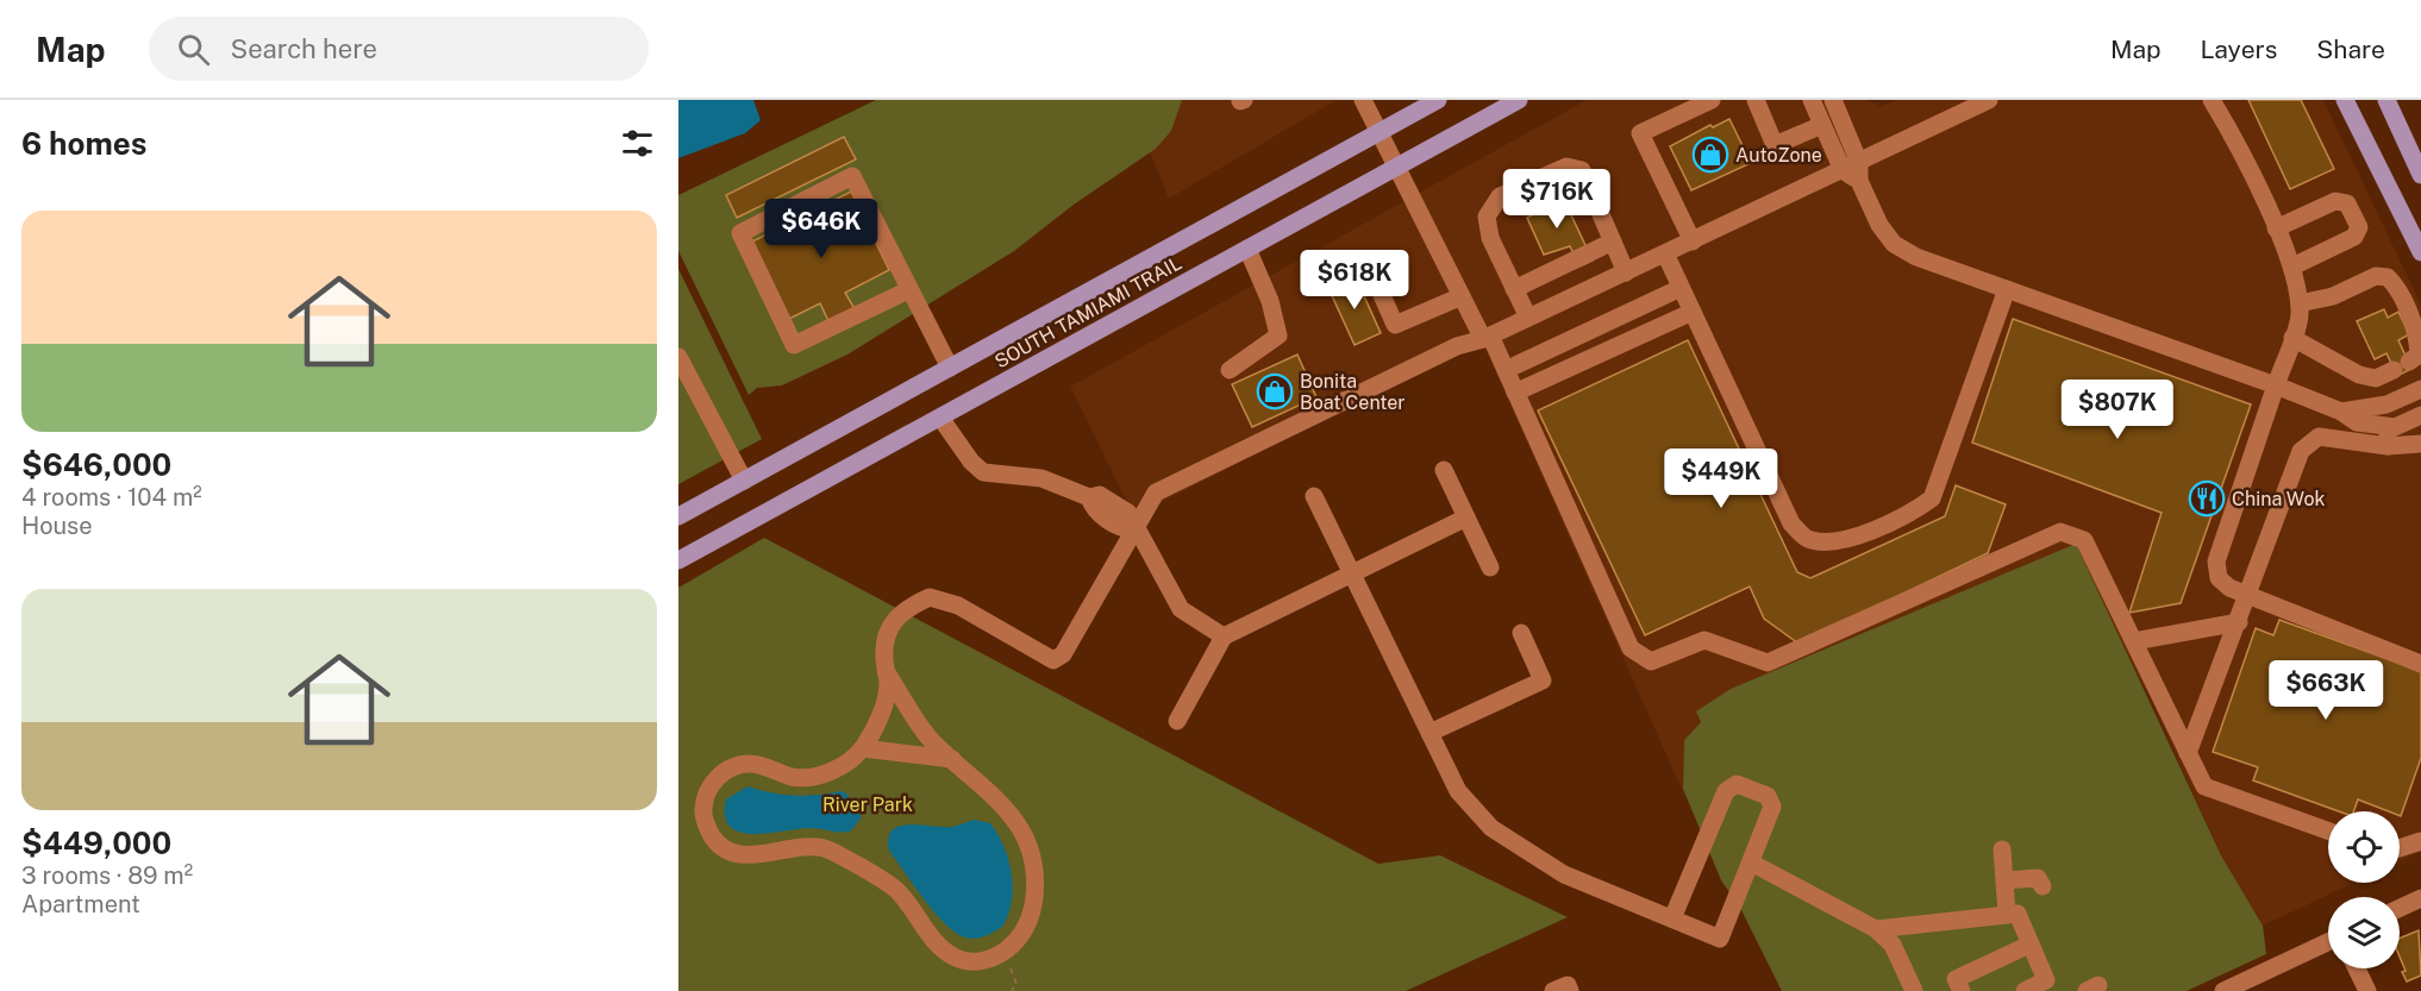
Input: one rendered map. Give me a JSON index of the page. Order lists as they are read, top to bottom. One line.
{"streets":{"main road":["SOUTH TAMIAMI TRAIL"]},"parks":["River Park"],"places":{"shop":["AutoZone","Bonita Boat Center"],"restaurant":["China Wok"]},"page":{"header":"Map","search":"Search here","nav":["Map","Layers","Share"],"heading":"6 homes","price":["$716K","$646K","$618K","$807K","$449K","$663K"],"list":[{"name":"$646,000","note":"4 rooms · 104 m² · House"},{"name":"$449,000","note":"3 rooms · 89 m² · Apartment"}]}}
